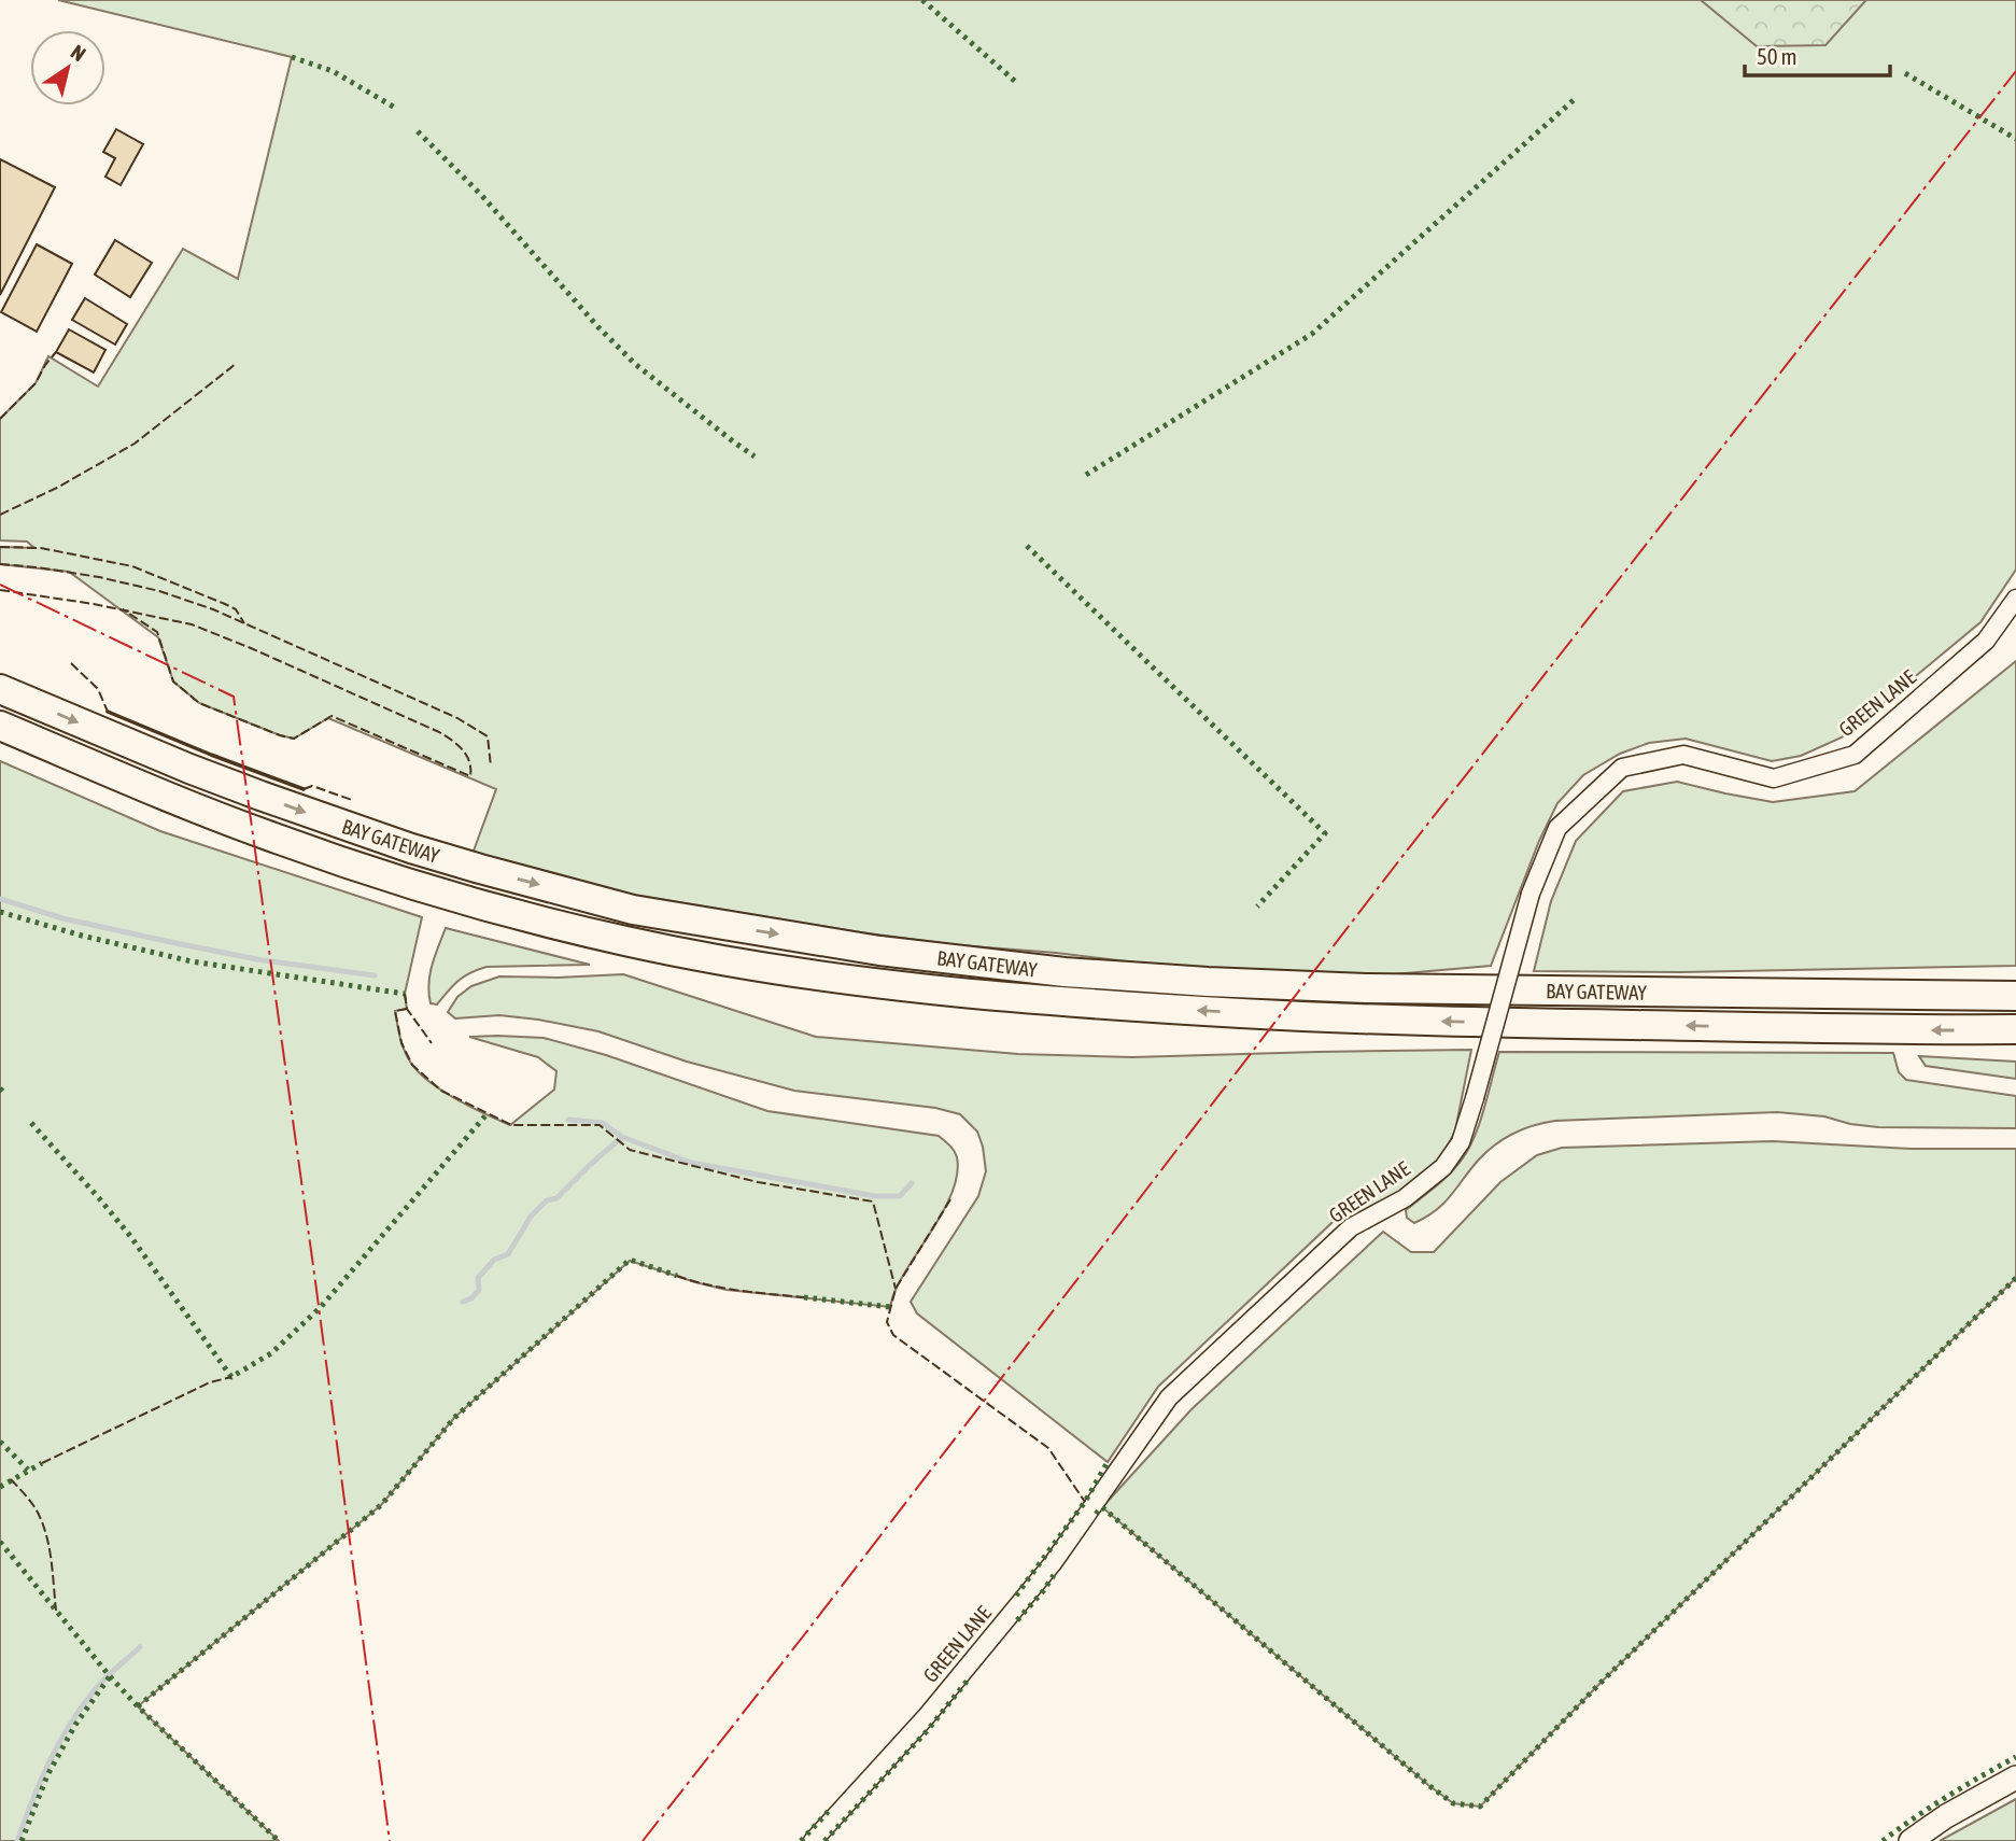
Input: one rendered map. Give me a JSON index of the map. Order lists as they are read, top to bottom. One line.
{"streets":{"highway":["BAY GATEWAY"],"street":["GREEN LANE"]},"scale_bar":"50 m","north":"top right"}
